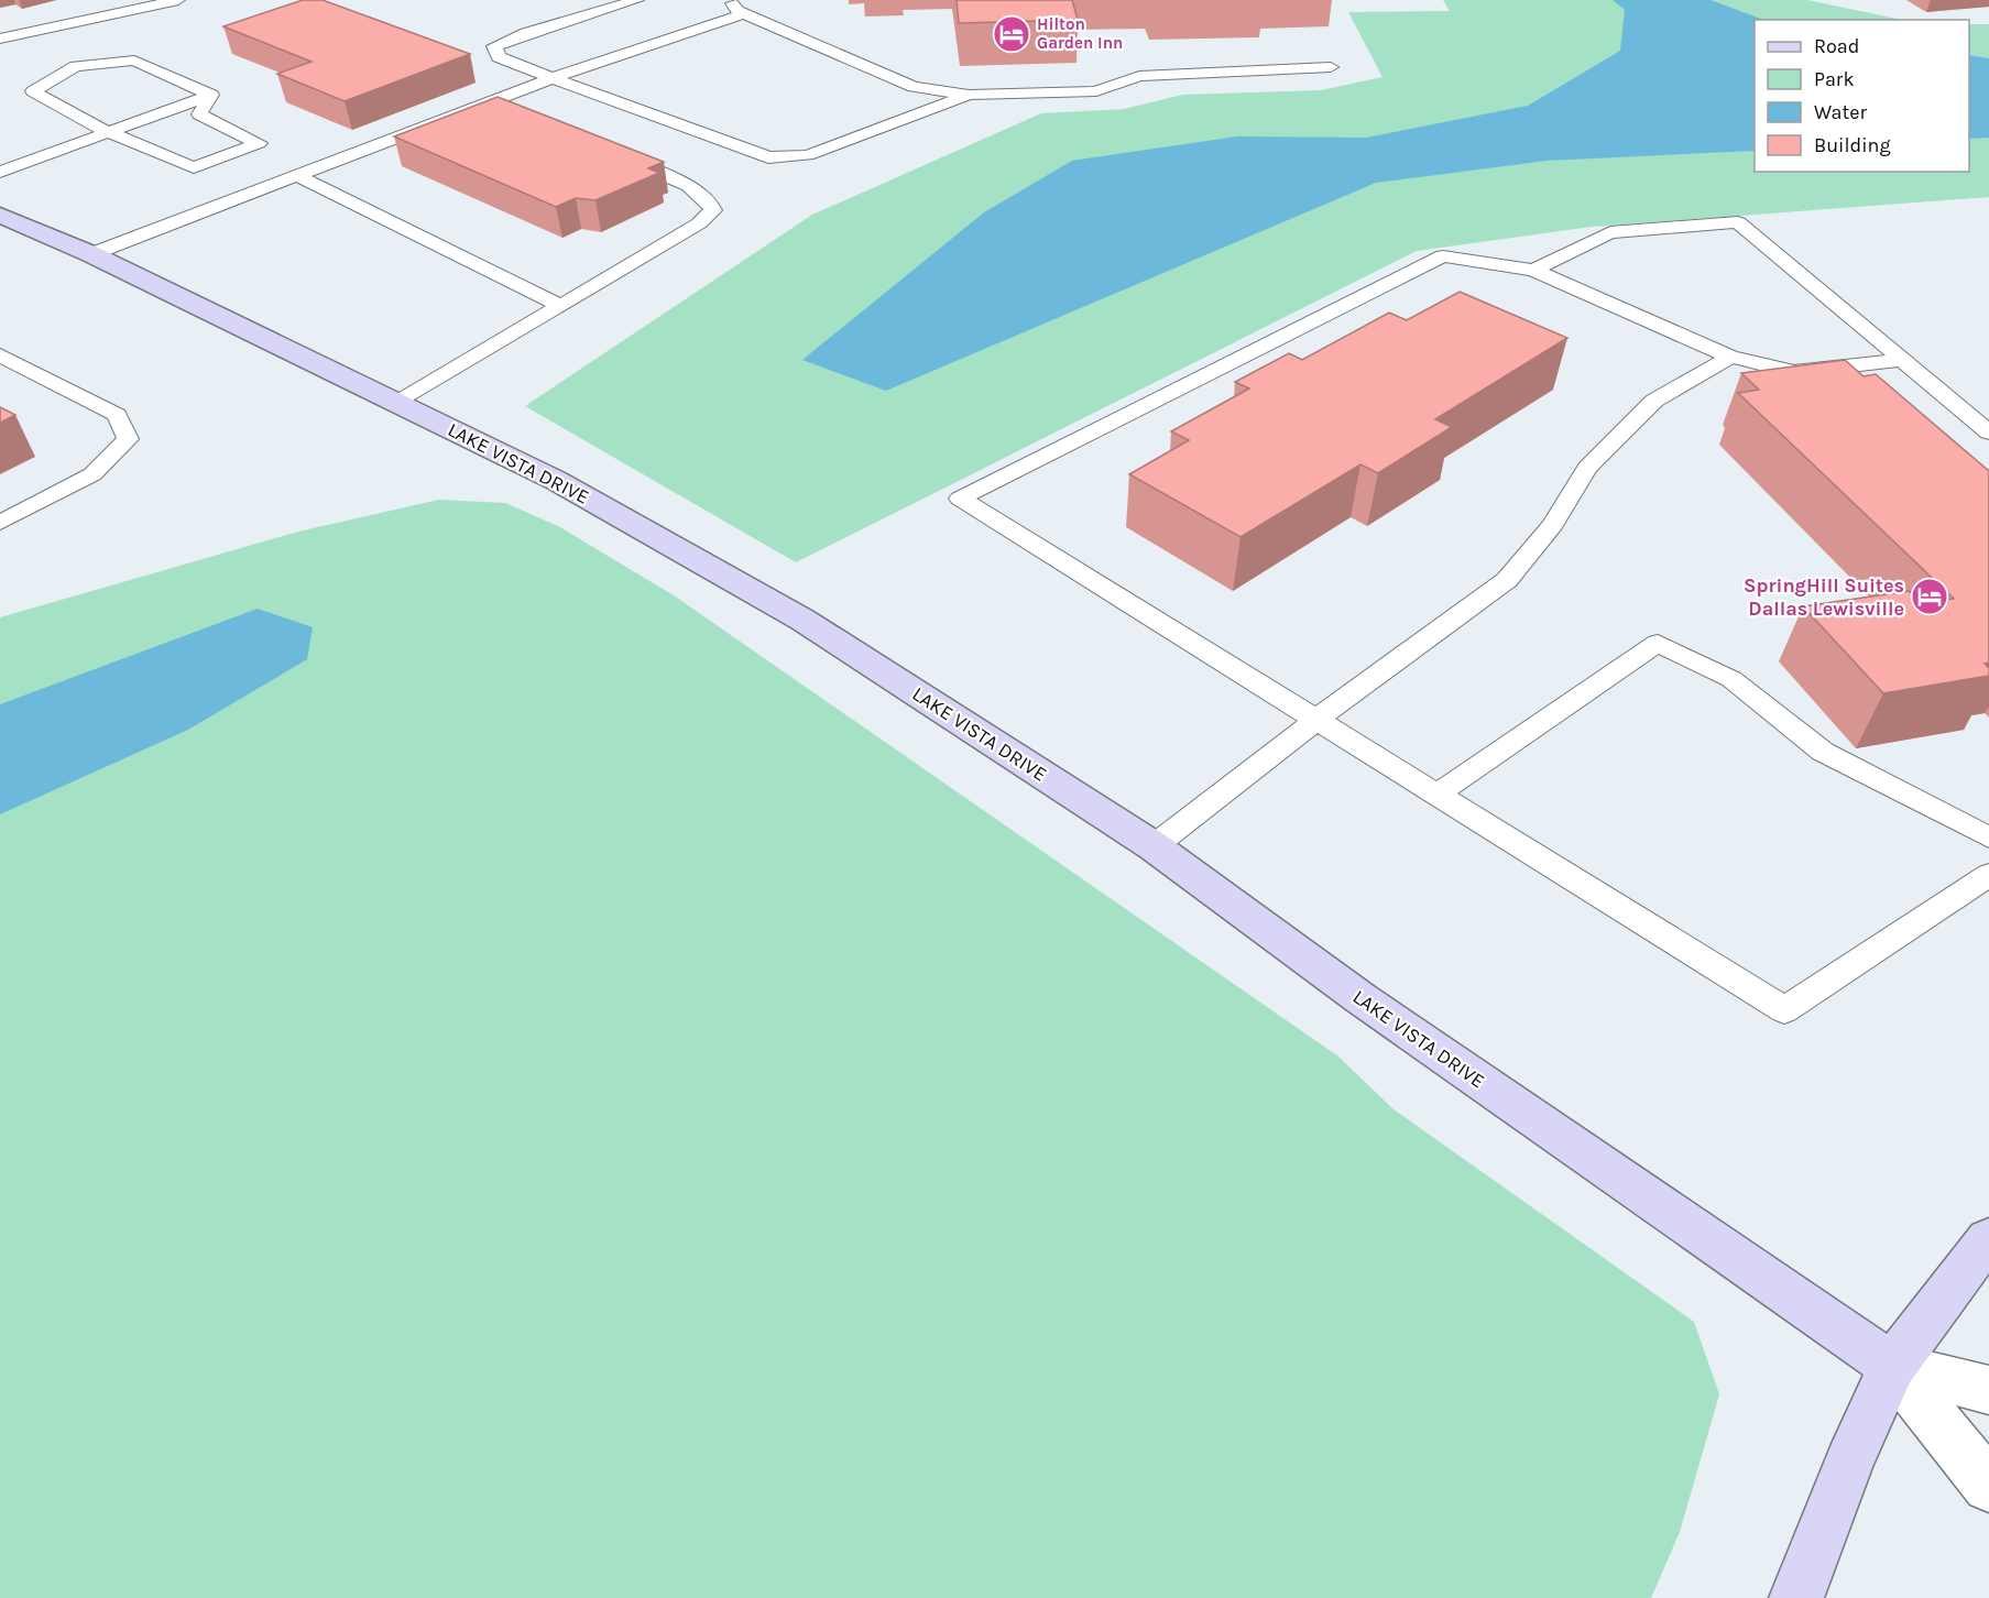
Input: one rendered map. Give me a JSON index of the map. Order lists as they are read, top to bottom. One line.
{"streets":{"street":["LAKE VISTA DRIVE"]},"places":{"hotel":["Hilton Garden Inn","SpringHill Suites Dallas Lewisville"]},"legend":["Road","Park","Water","Building"]}
